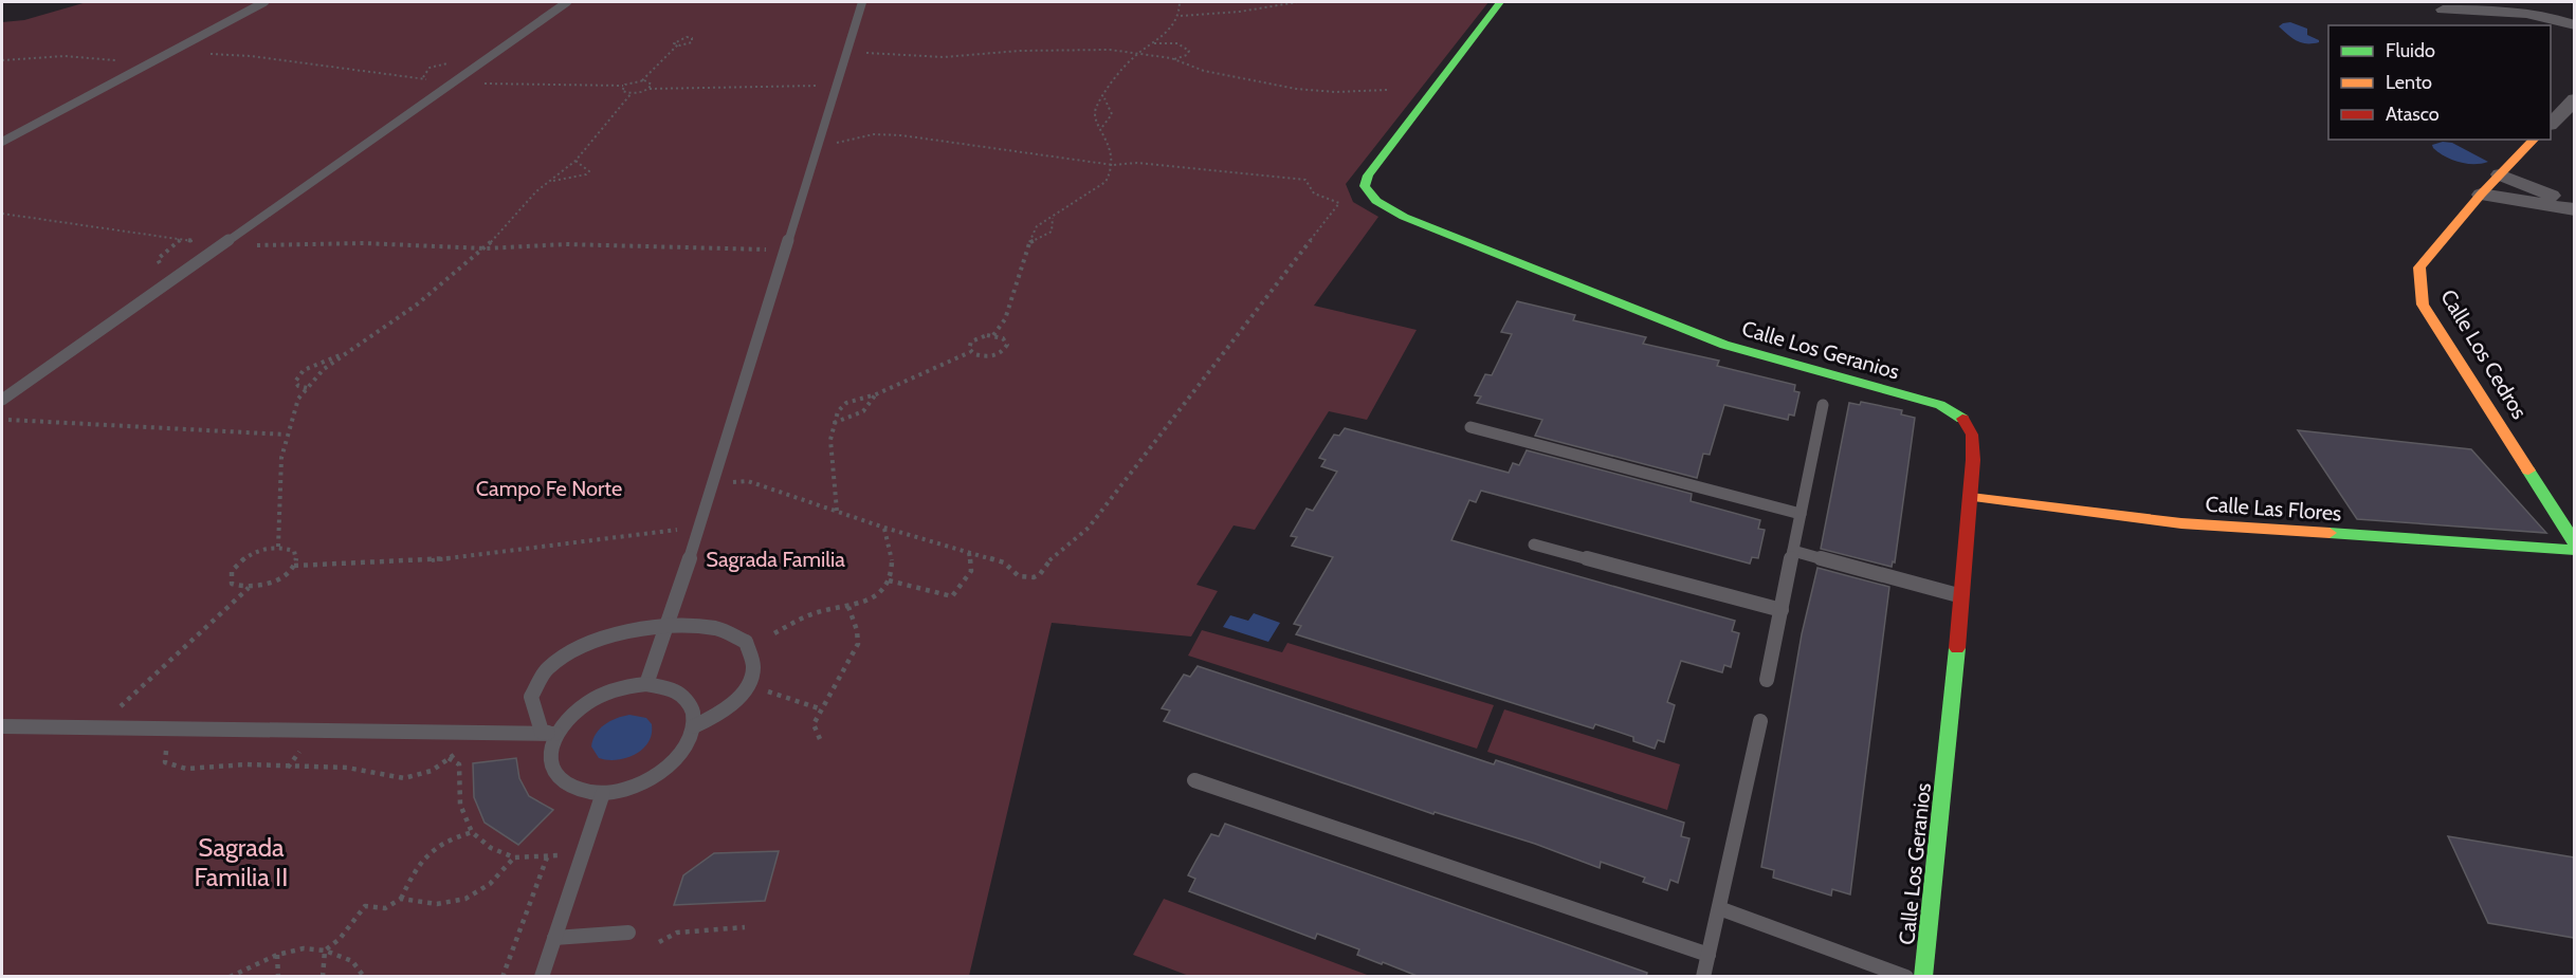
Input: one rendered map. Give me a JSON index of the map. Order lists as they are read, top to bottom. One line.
{"streets":{"street":["Calle Los Geranios","Calle Los Cedros","Calle Las Flores"]},"crossings":[["Calle Los Geranios","Calle Las Flores"]],"parks":["Campo Fe Norte","Sagrada Familia","Sagrada Familia II"],"legend":["Fluido","Lento","Atasco"]}
